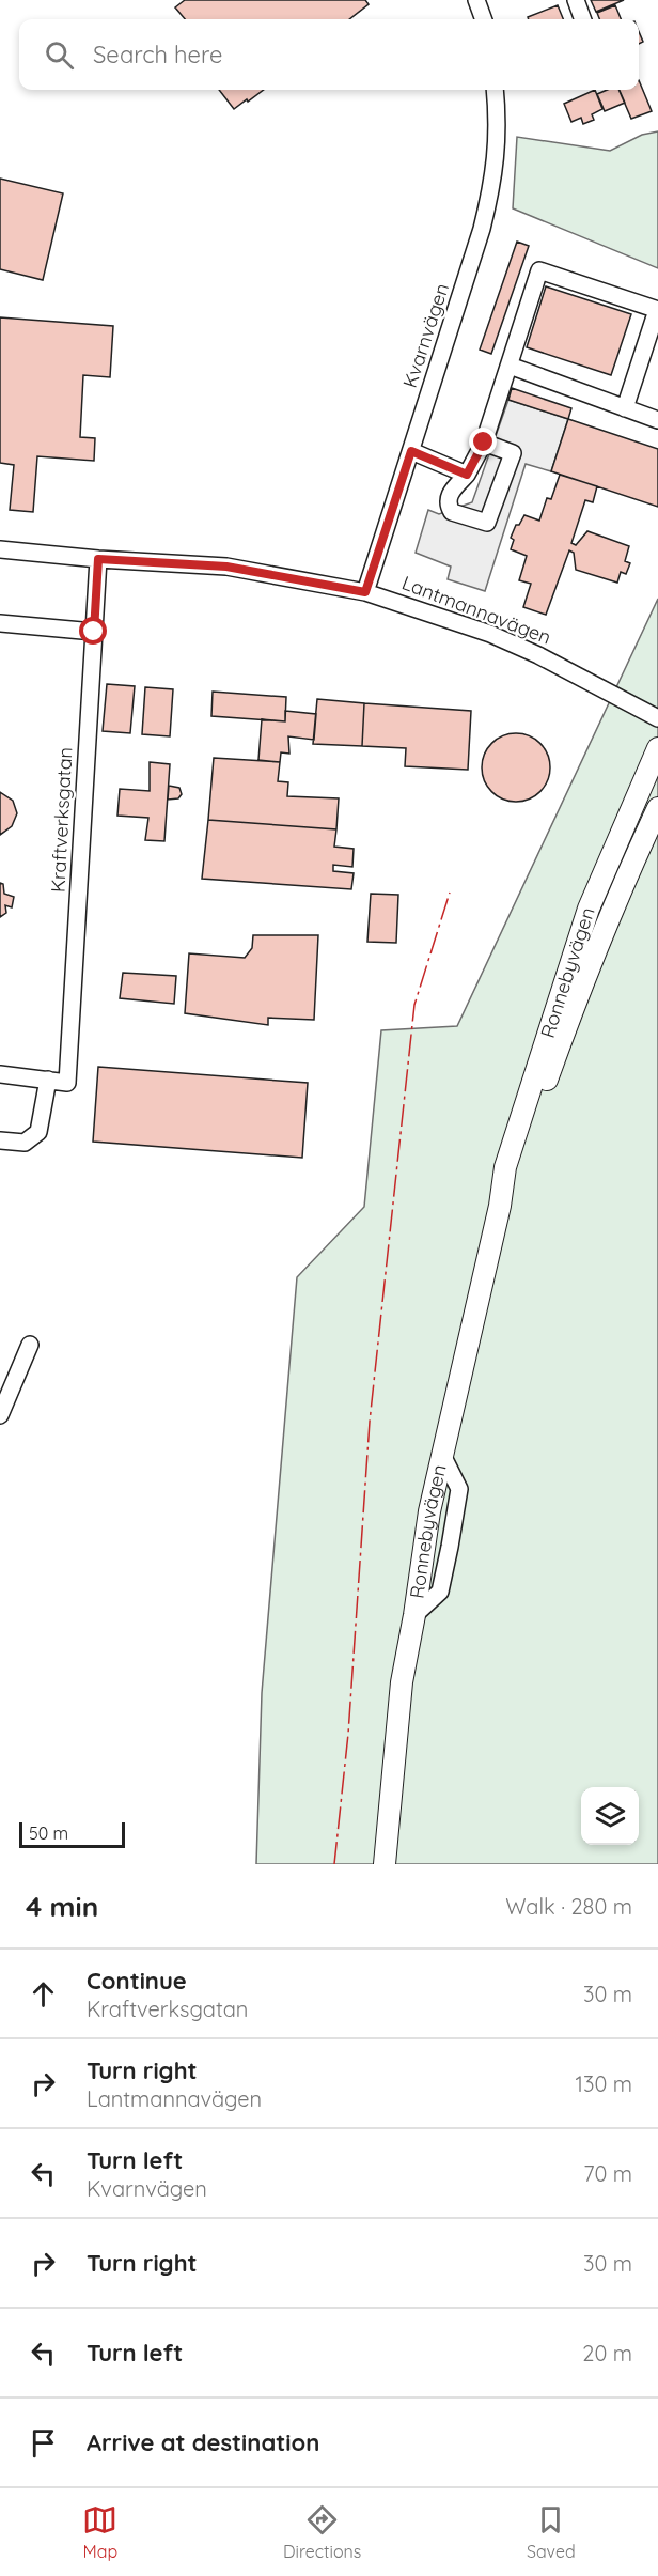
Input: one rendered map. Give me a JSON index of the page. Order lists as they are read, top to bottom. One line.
{"streets":{"main road":["Ronnebyvägen"],"street":["Kvarnvägen","Lantmannavägen","Kraftverksgatan"]},"crossings":[["Kvarnvägen","Lantmannavägen"],["Lantmannavägen","Kraftverksgatan"]],"scale_bar":"50 m","page":{"search":"Search here","scale":"50 m","heading":["4 min","Walk · 280 m"],"list":[["Continue","Kraftverksgatan","30 m"],["Turn right","Lantmannavägen","130 m"],["Turn left","Kvarnvägen","70 m"],["Turn right","30 m"],["Turn left","20 m"],"Arrive at destination"],"nav":["Map","Directions","Saved"]}}
